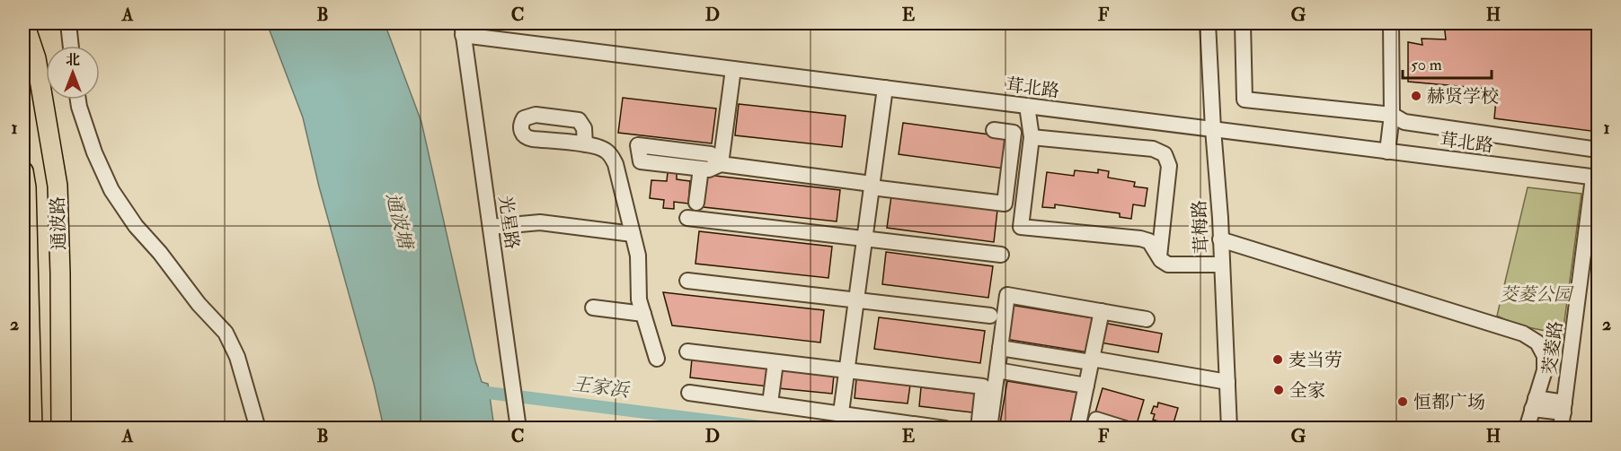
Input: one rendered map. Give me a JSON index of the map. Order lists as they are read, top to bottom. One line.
{"streets":{"main road":["通波路"],"street":["茸北路","光星路","茸梅路","茭菱路"]},"crossings":[["茸北路","光星路"],["茸北路","茸梅路"],["茸北路","茭菱路"]],"water":["通波塘","王家浜"],"parks":["茭菱公园"],"places":["赫贤学校","麦当劳","全家","恒都广场"],"scale_bar":"50 m","north":"top","grid":{"columns":["A","B","C","D","E","F","G","H"],"rows":["1","2"]}}
